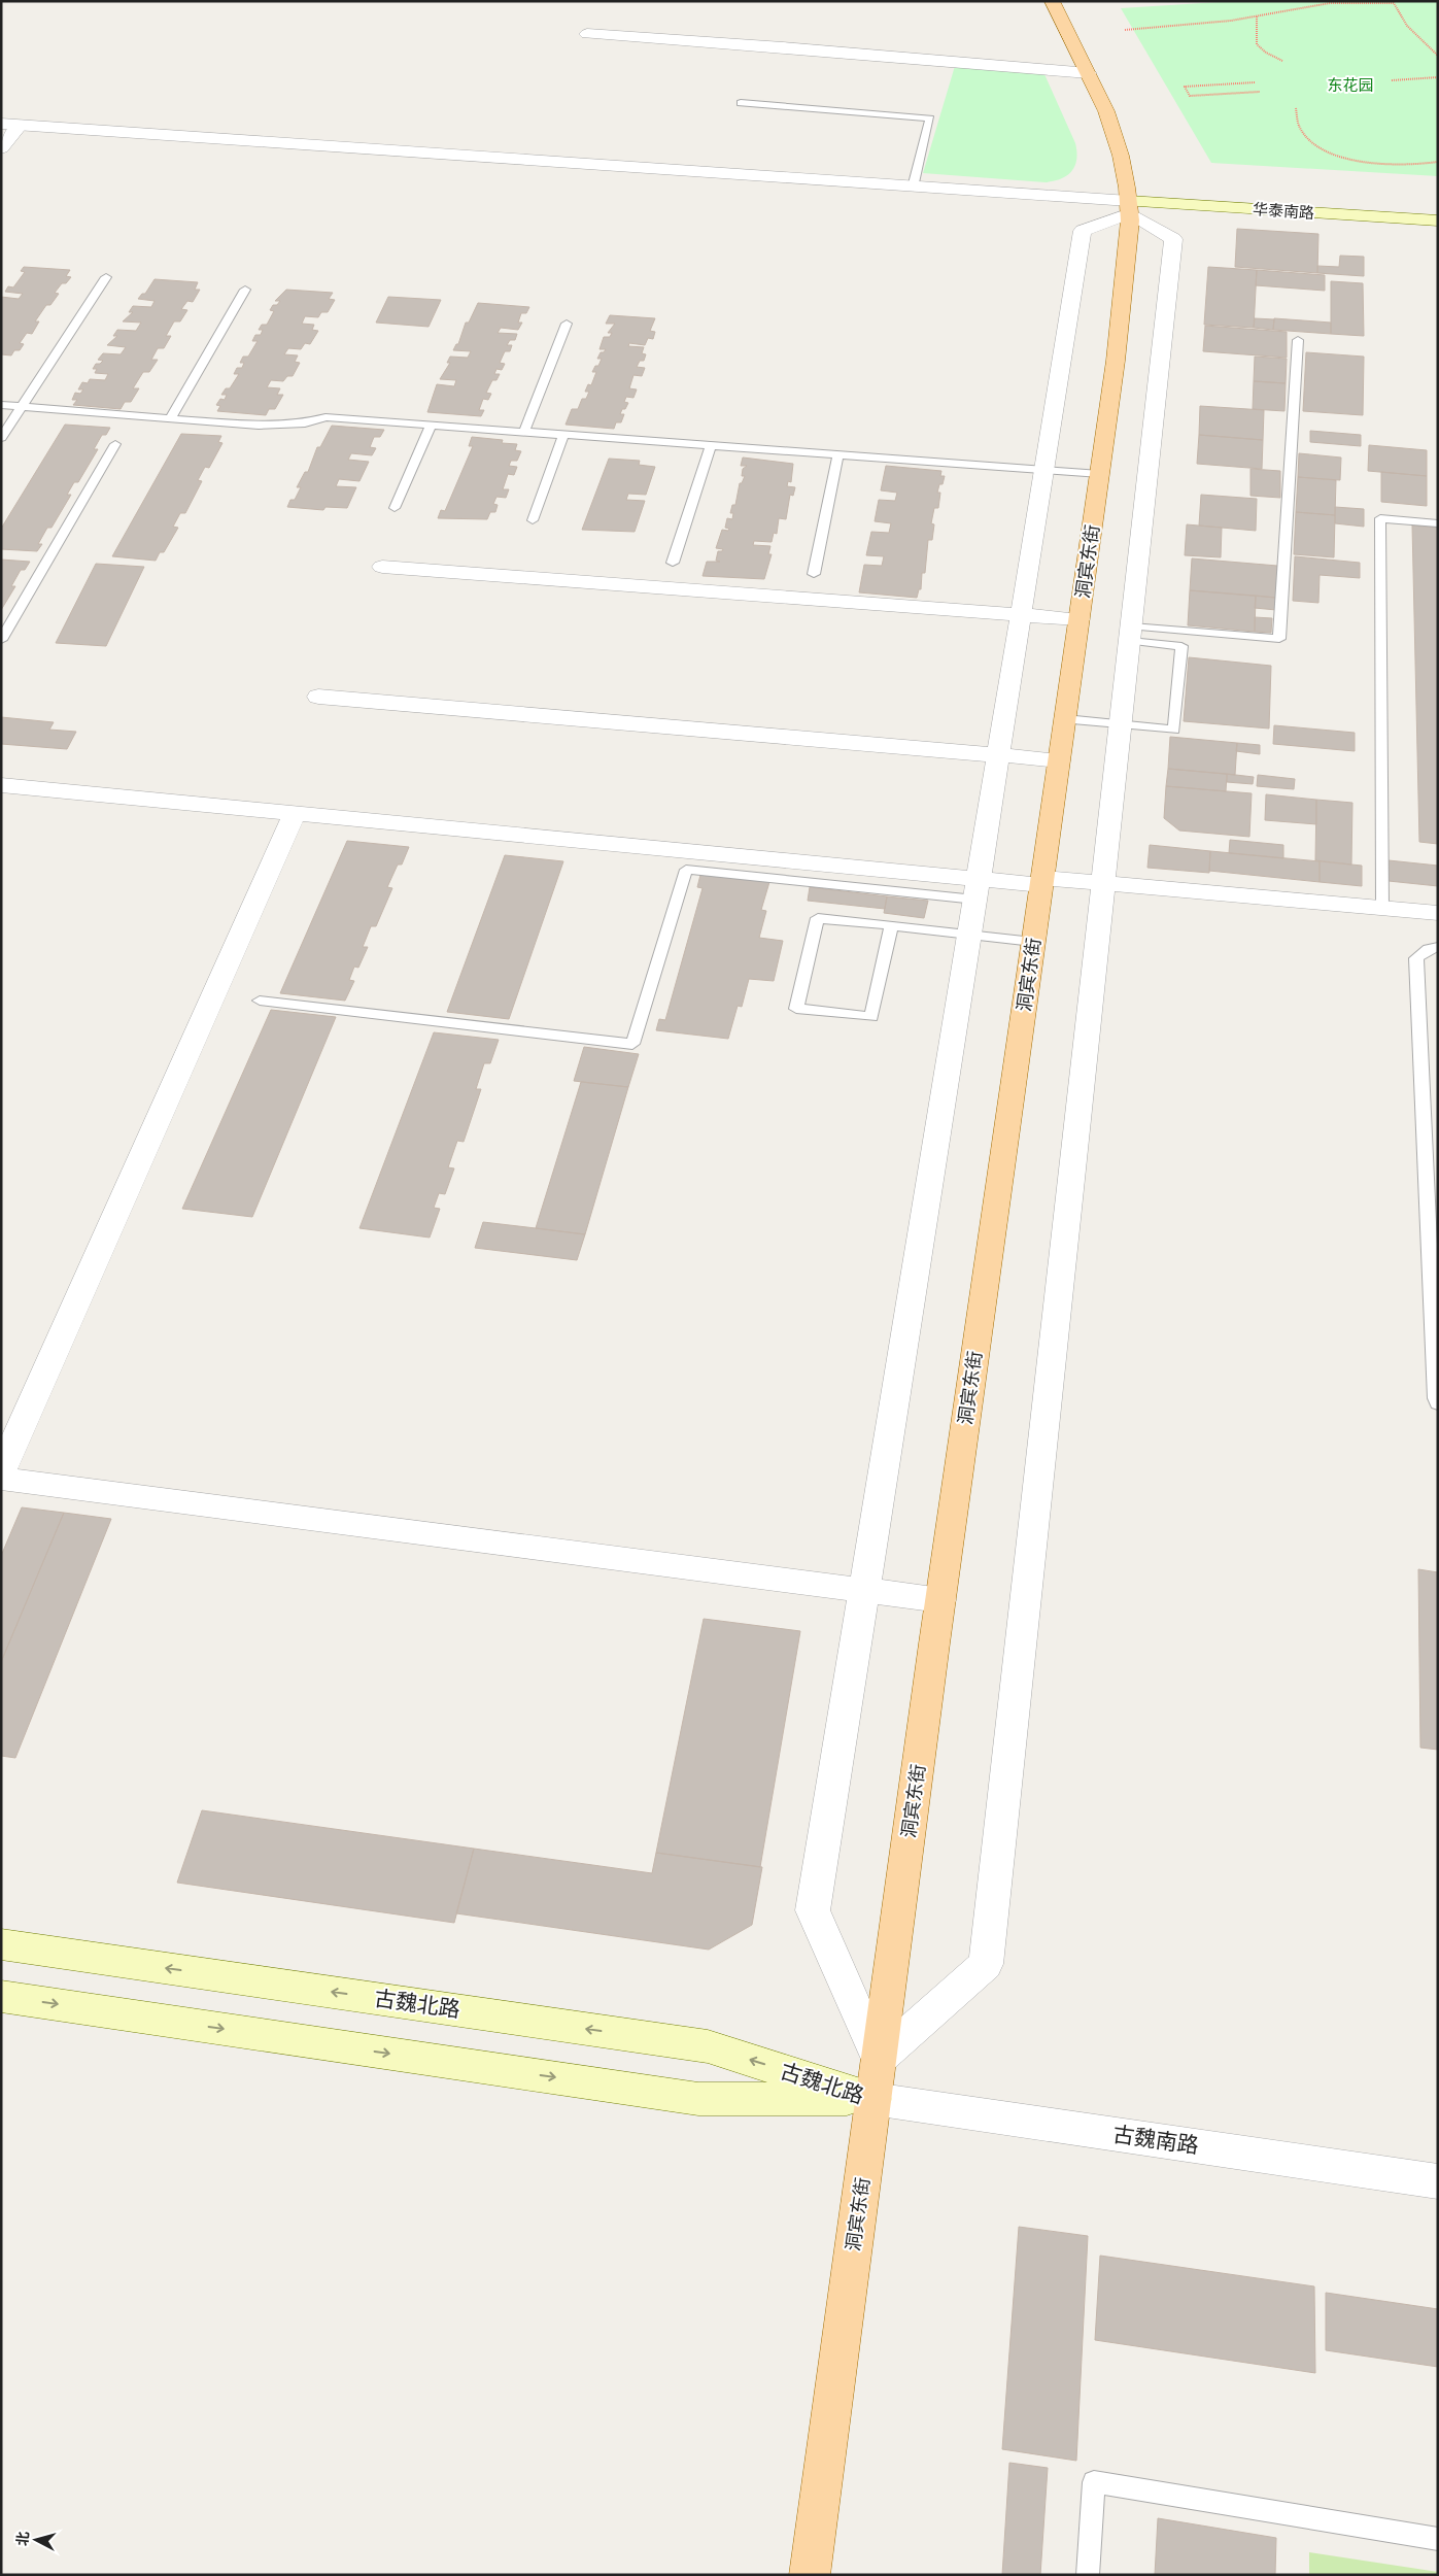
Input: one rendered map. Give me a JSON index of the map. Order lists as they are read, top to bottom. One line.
{"streets":{"main road":["华泰南路","洞宾东街","古魏北路"],"street":["古魏南路"]},"crossings":[["华泰南路","洞宾东街"],["洞宾东街","古魏北路"],["洞宾东街","古魏南路"],["古魏北路","古魏南路"]],"parks":["东花园"],"north":"left"}
